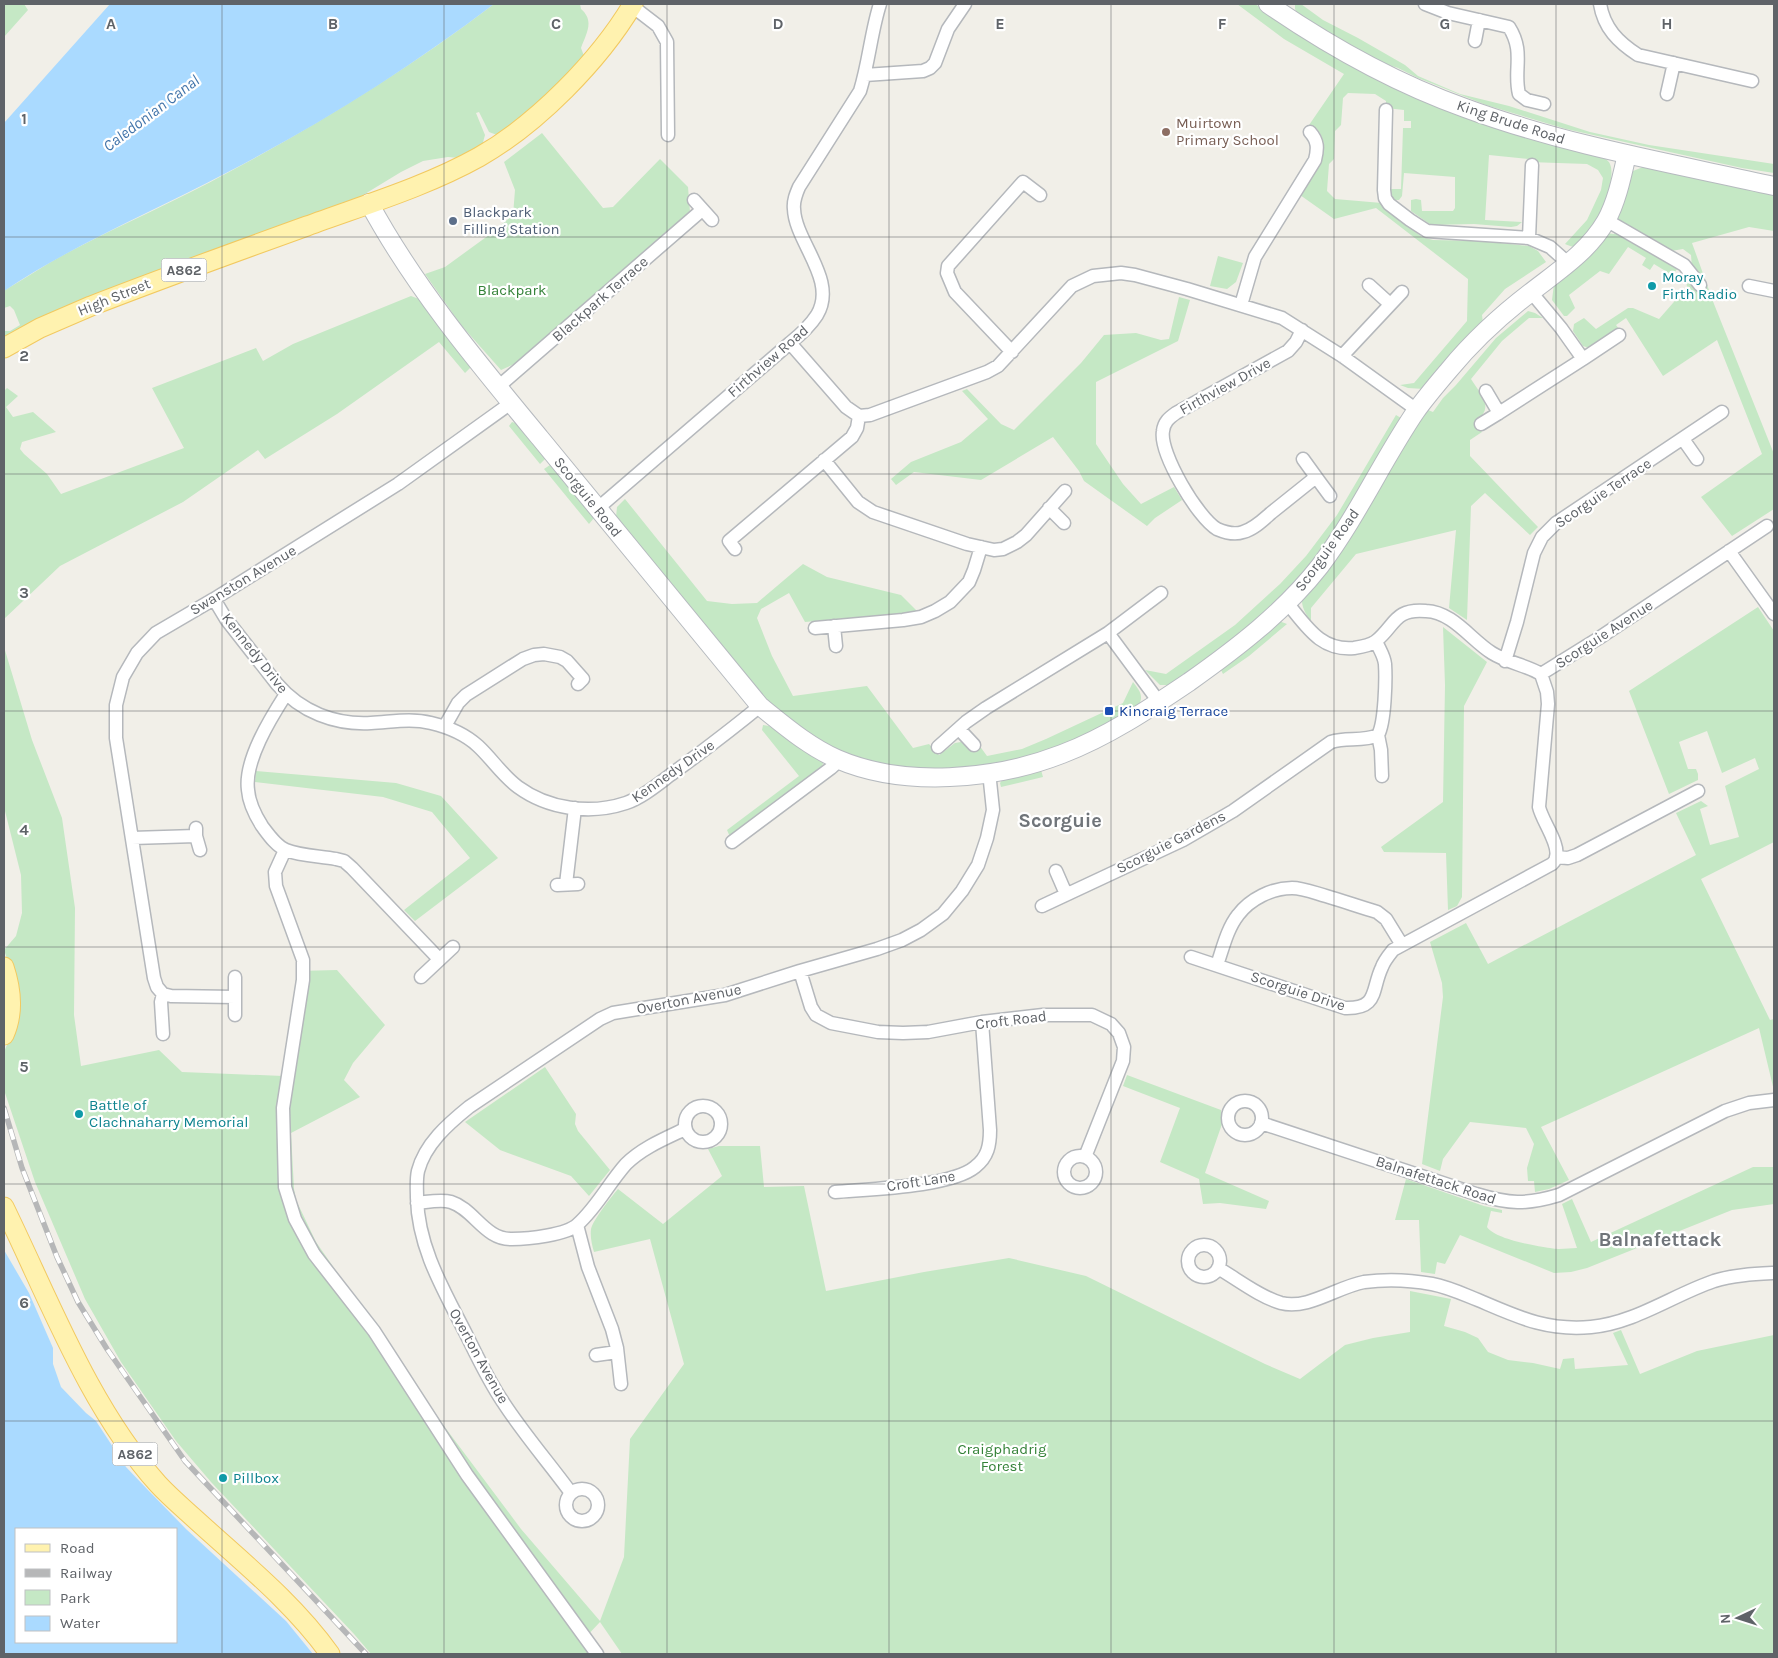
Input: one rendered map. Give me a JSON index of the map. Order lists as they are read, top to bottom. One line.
{"streets":{"main road":["A862","High Street"],"street":["King Brude Road","Blackpark Terrace","Firthview Road","Firthview Drive","Scorguie Terrace","Scorguie Road","Swanston Avenue","Scorguie Avenue","Kennedy Drive","Scorguie Gardens","Scorguie Drive","Overton Avenue","Croft Road","Balnafettack Road","Croft Lane"]},"crossings":[["King Brude Road","Scorguie Road"],["A862","High Street"],["A862","Scorguie Road"],["High Street","Scorguie Road"],["Blackpark Terrace","Scorguie Road"],["Firthview Road","Scorguie Road"],["Scorguie Terrace","Scorguie Avenue"],["Scorguie Road","Swanston Avenue"],["Scorguie Road","Kennedy Drive"],["Scorguie Road","Overton Avenue"],["Swanston Avenue","Kennedy Drive"],["Overton Avenue","Croft Road"],["Croft Road","Croft Lane"]],"districts":["Scorguie","Balnafettack"],"water":["Caledonian Canal"],"parks":["Blackpark","Craigphadrig Forest"],"places":{"other":["Muirtown Primary School","Blackpark Filling Station","Moray Firth Radio","Battle of Clachnaharry Memorial","Pillbox"],"transit":["Kincraig Terrace"]},"legend":["Road","Railway","Park","Water"],"north":"left","grid":{"columns":["A","B","C","D","E","F","G","H"],"rows":["1","2","3","4","5","6"]}}
